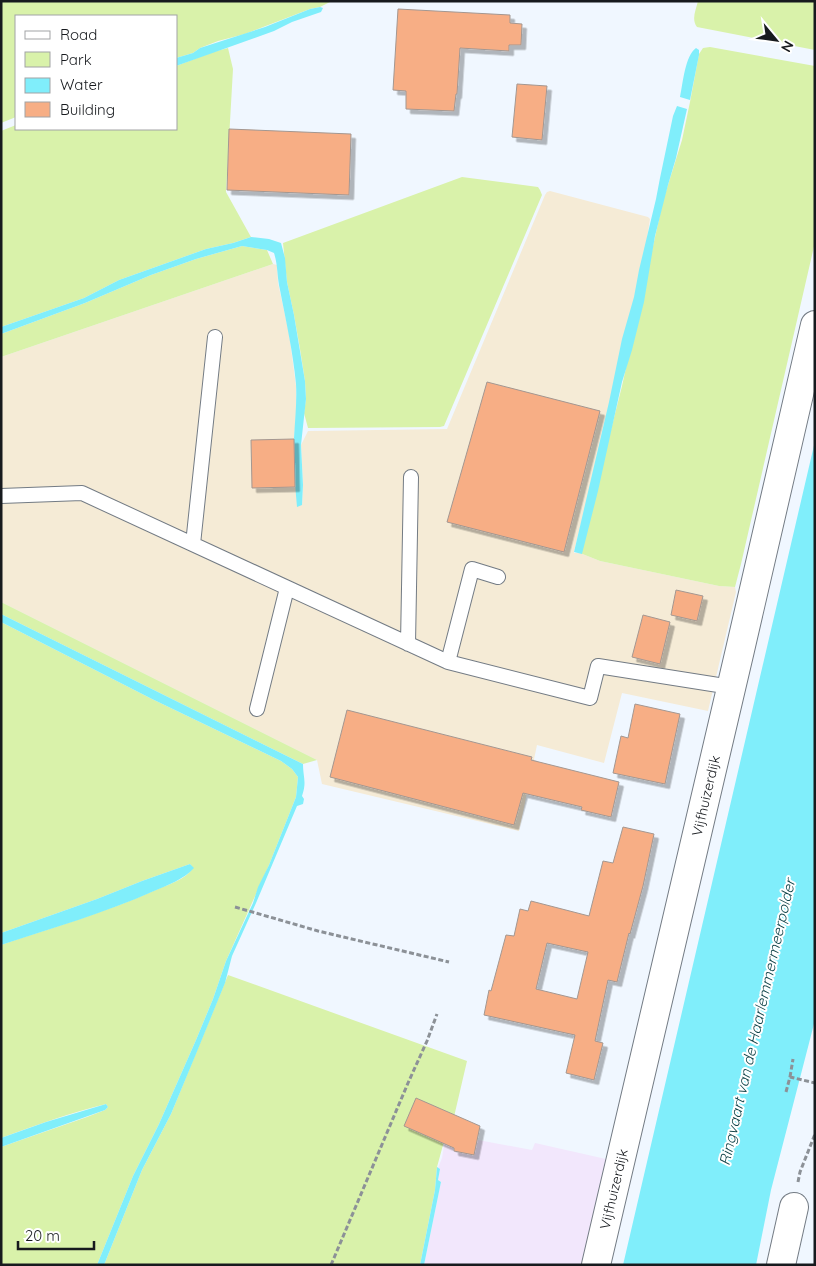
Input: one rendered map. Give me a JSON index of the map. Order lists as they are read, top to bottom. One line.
{"streets":{"street":["Vijfhuizerdijk"]},"water":["Ringvaart van de Haarlemmermeerpolder"],"legend":["Road","Park","Water","Building"],"scale_bar":"20 m","north":"bottom right"}
